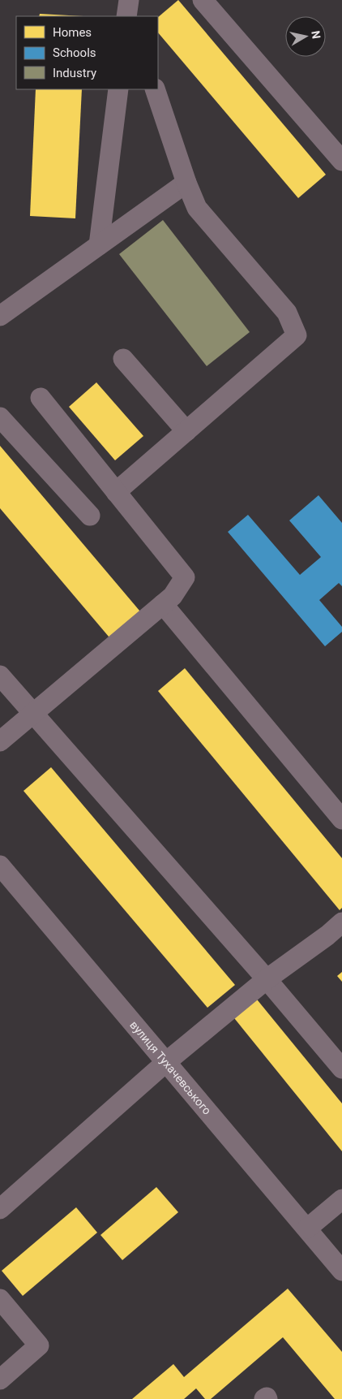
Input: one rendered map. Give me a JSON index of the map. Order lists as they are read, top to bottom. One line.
{"streets":{"street":["вулиця Тухачевського"]},"legend":["Homes","Schools","Industry"],"north":"right"}
